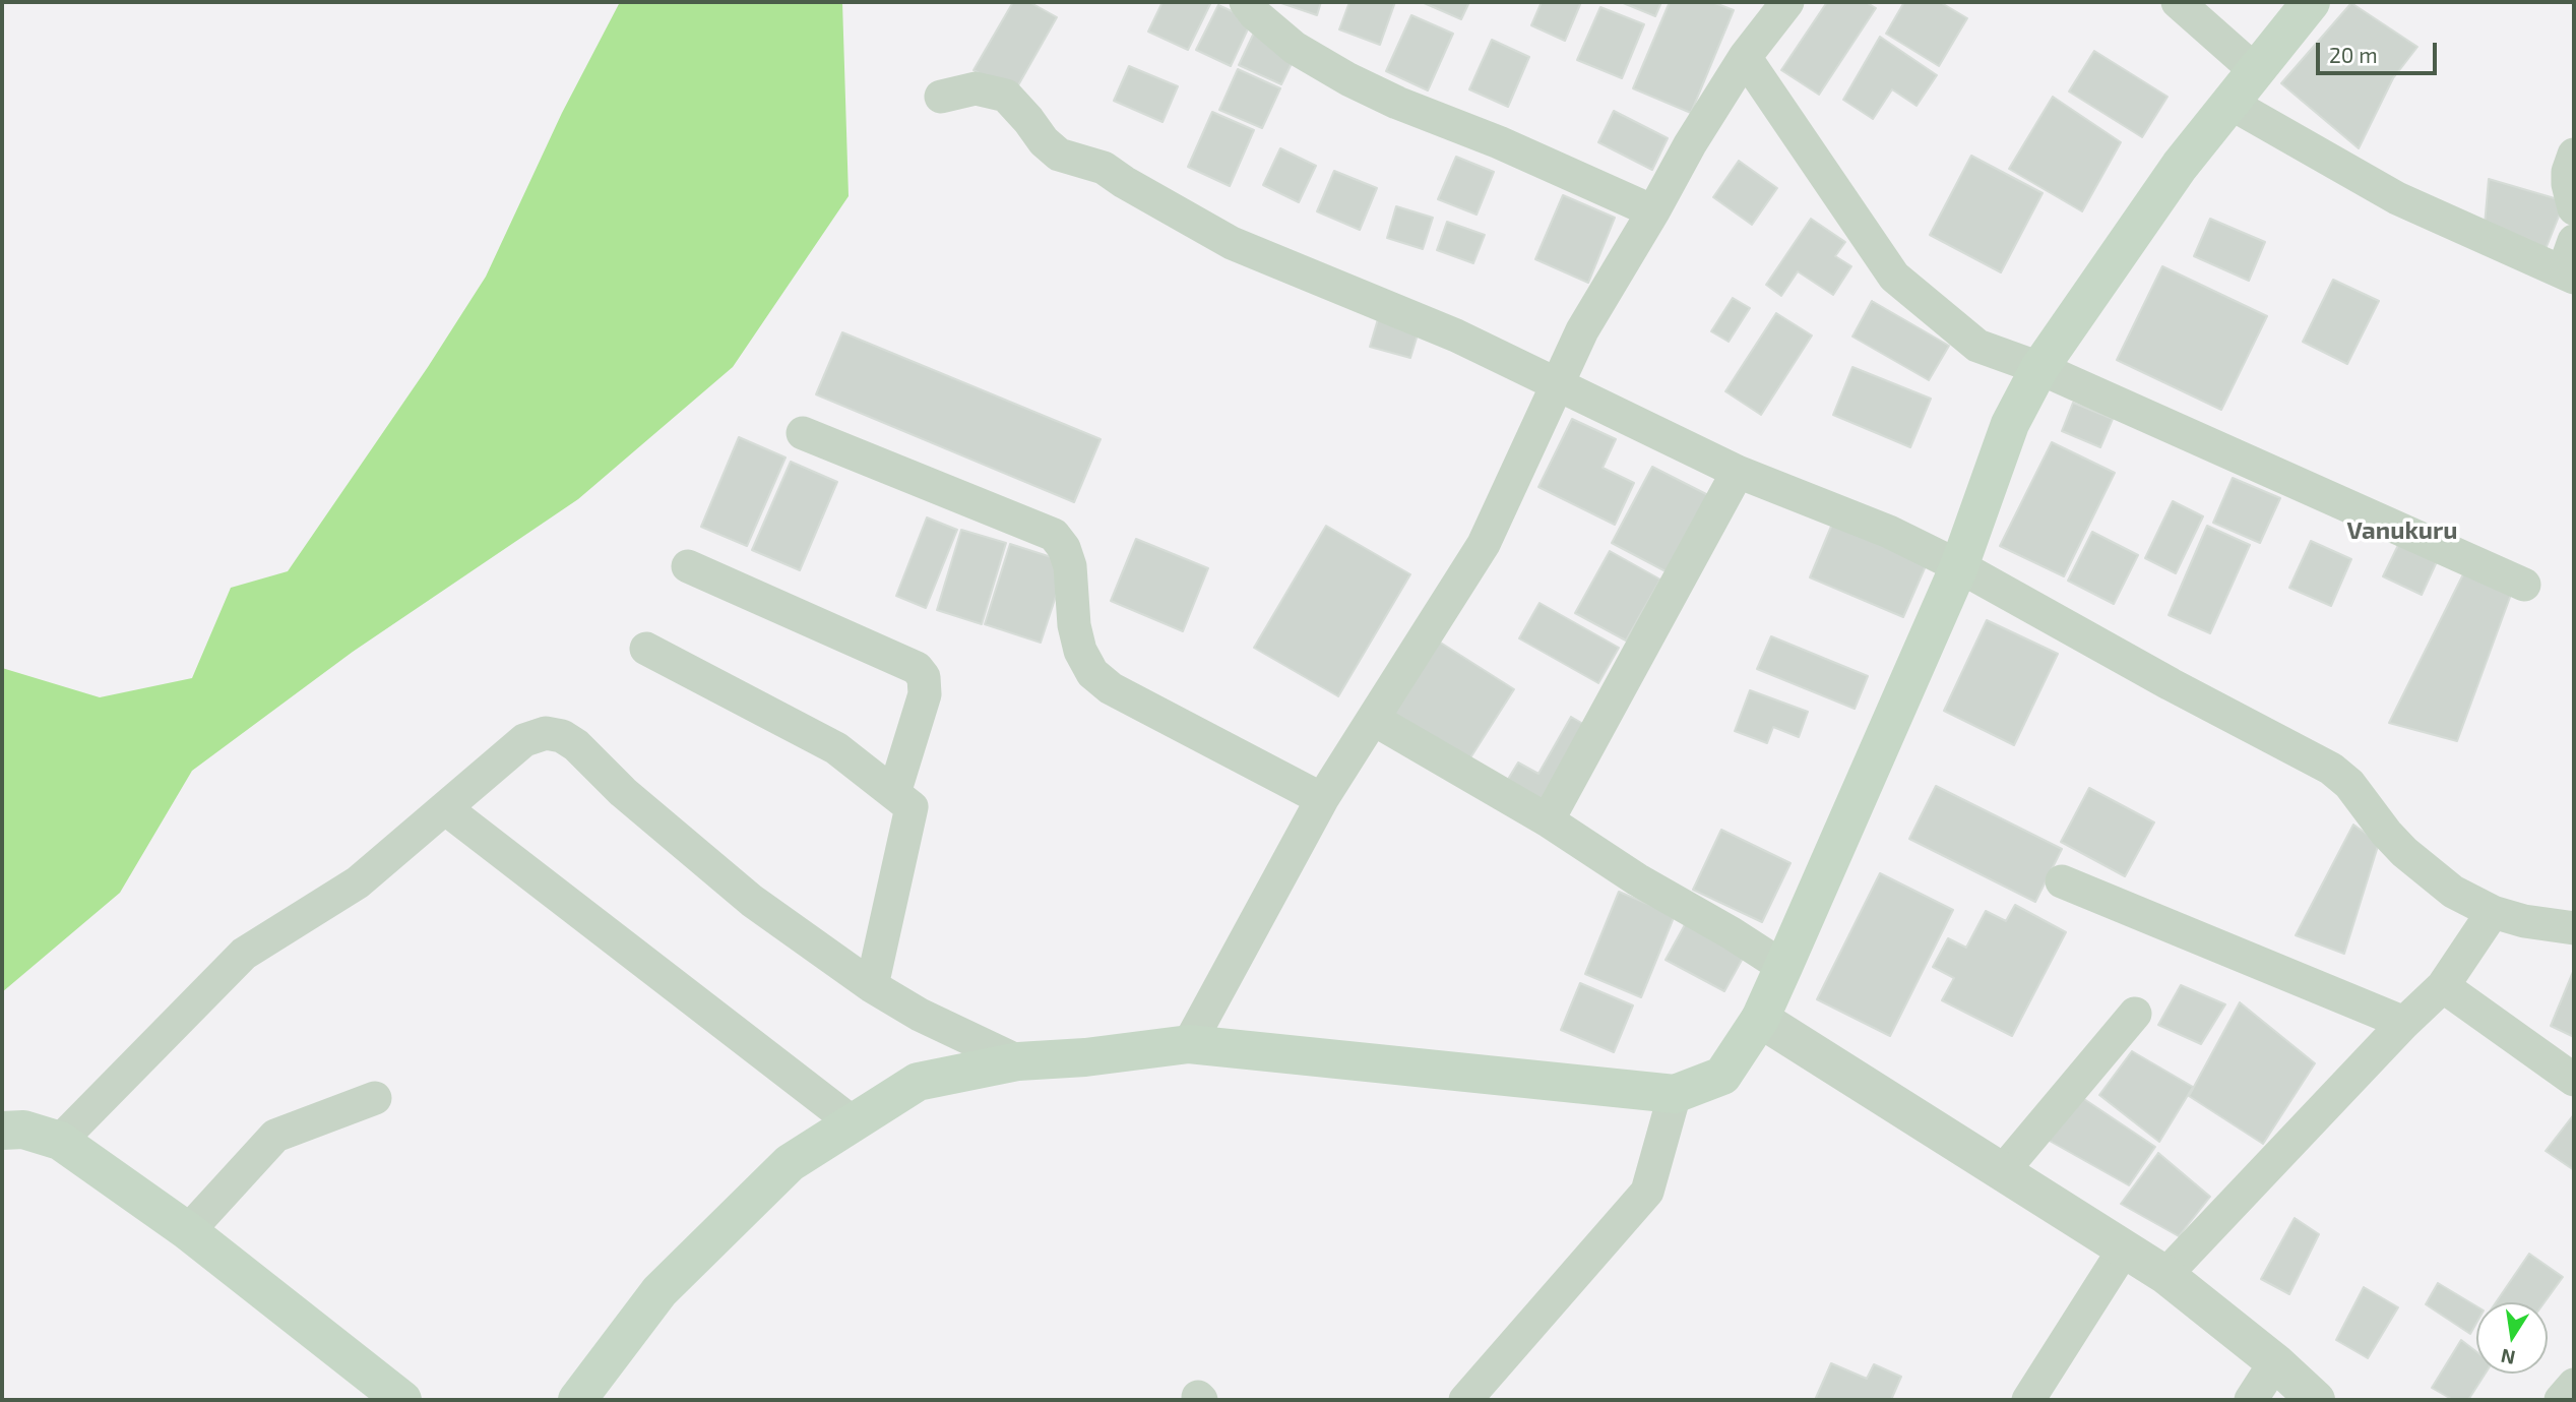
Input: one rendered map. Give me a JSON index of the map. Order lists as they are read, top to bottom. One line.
{"districts":["Vanukuru"],"scale_bar":"20 m","north":"bottom"}
